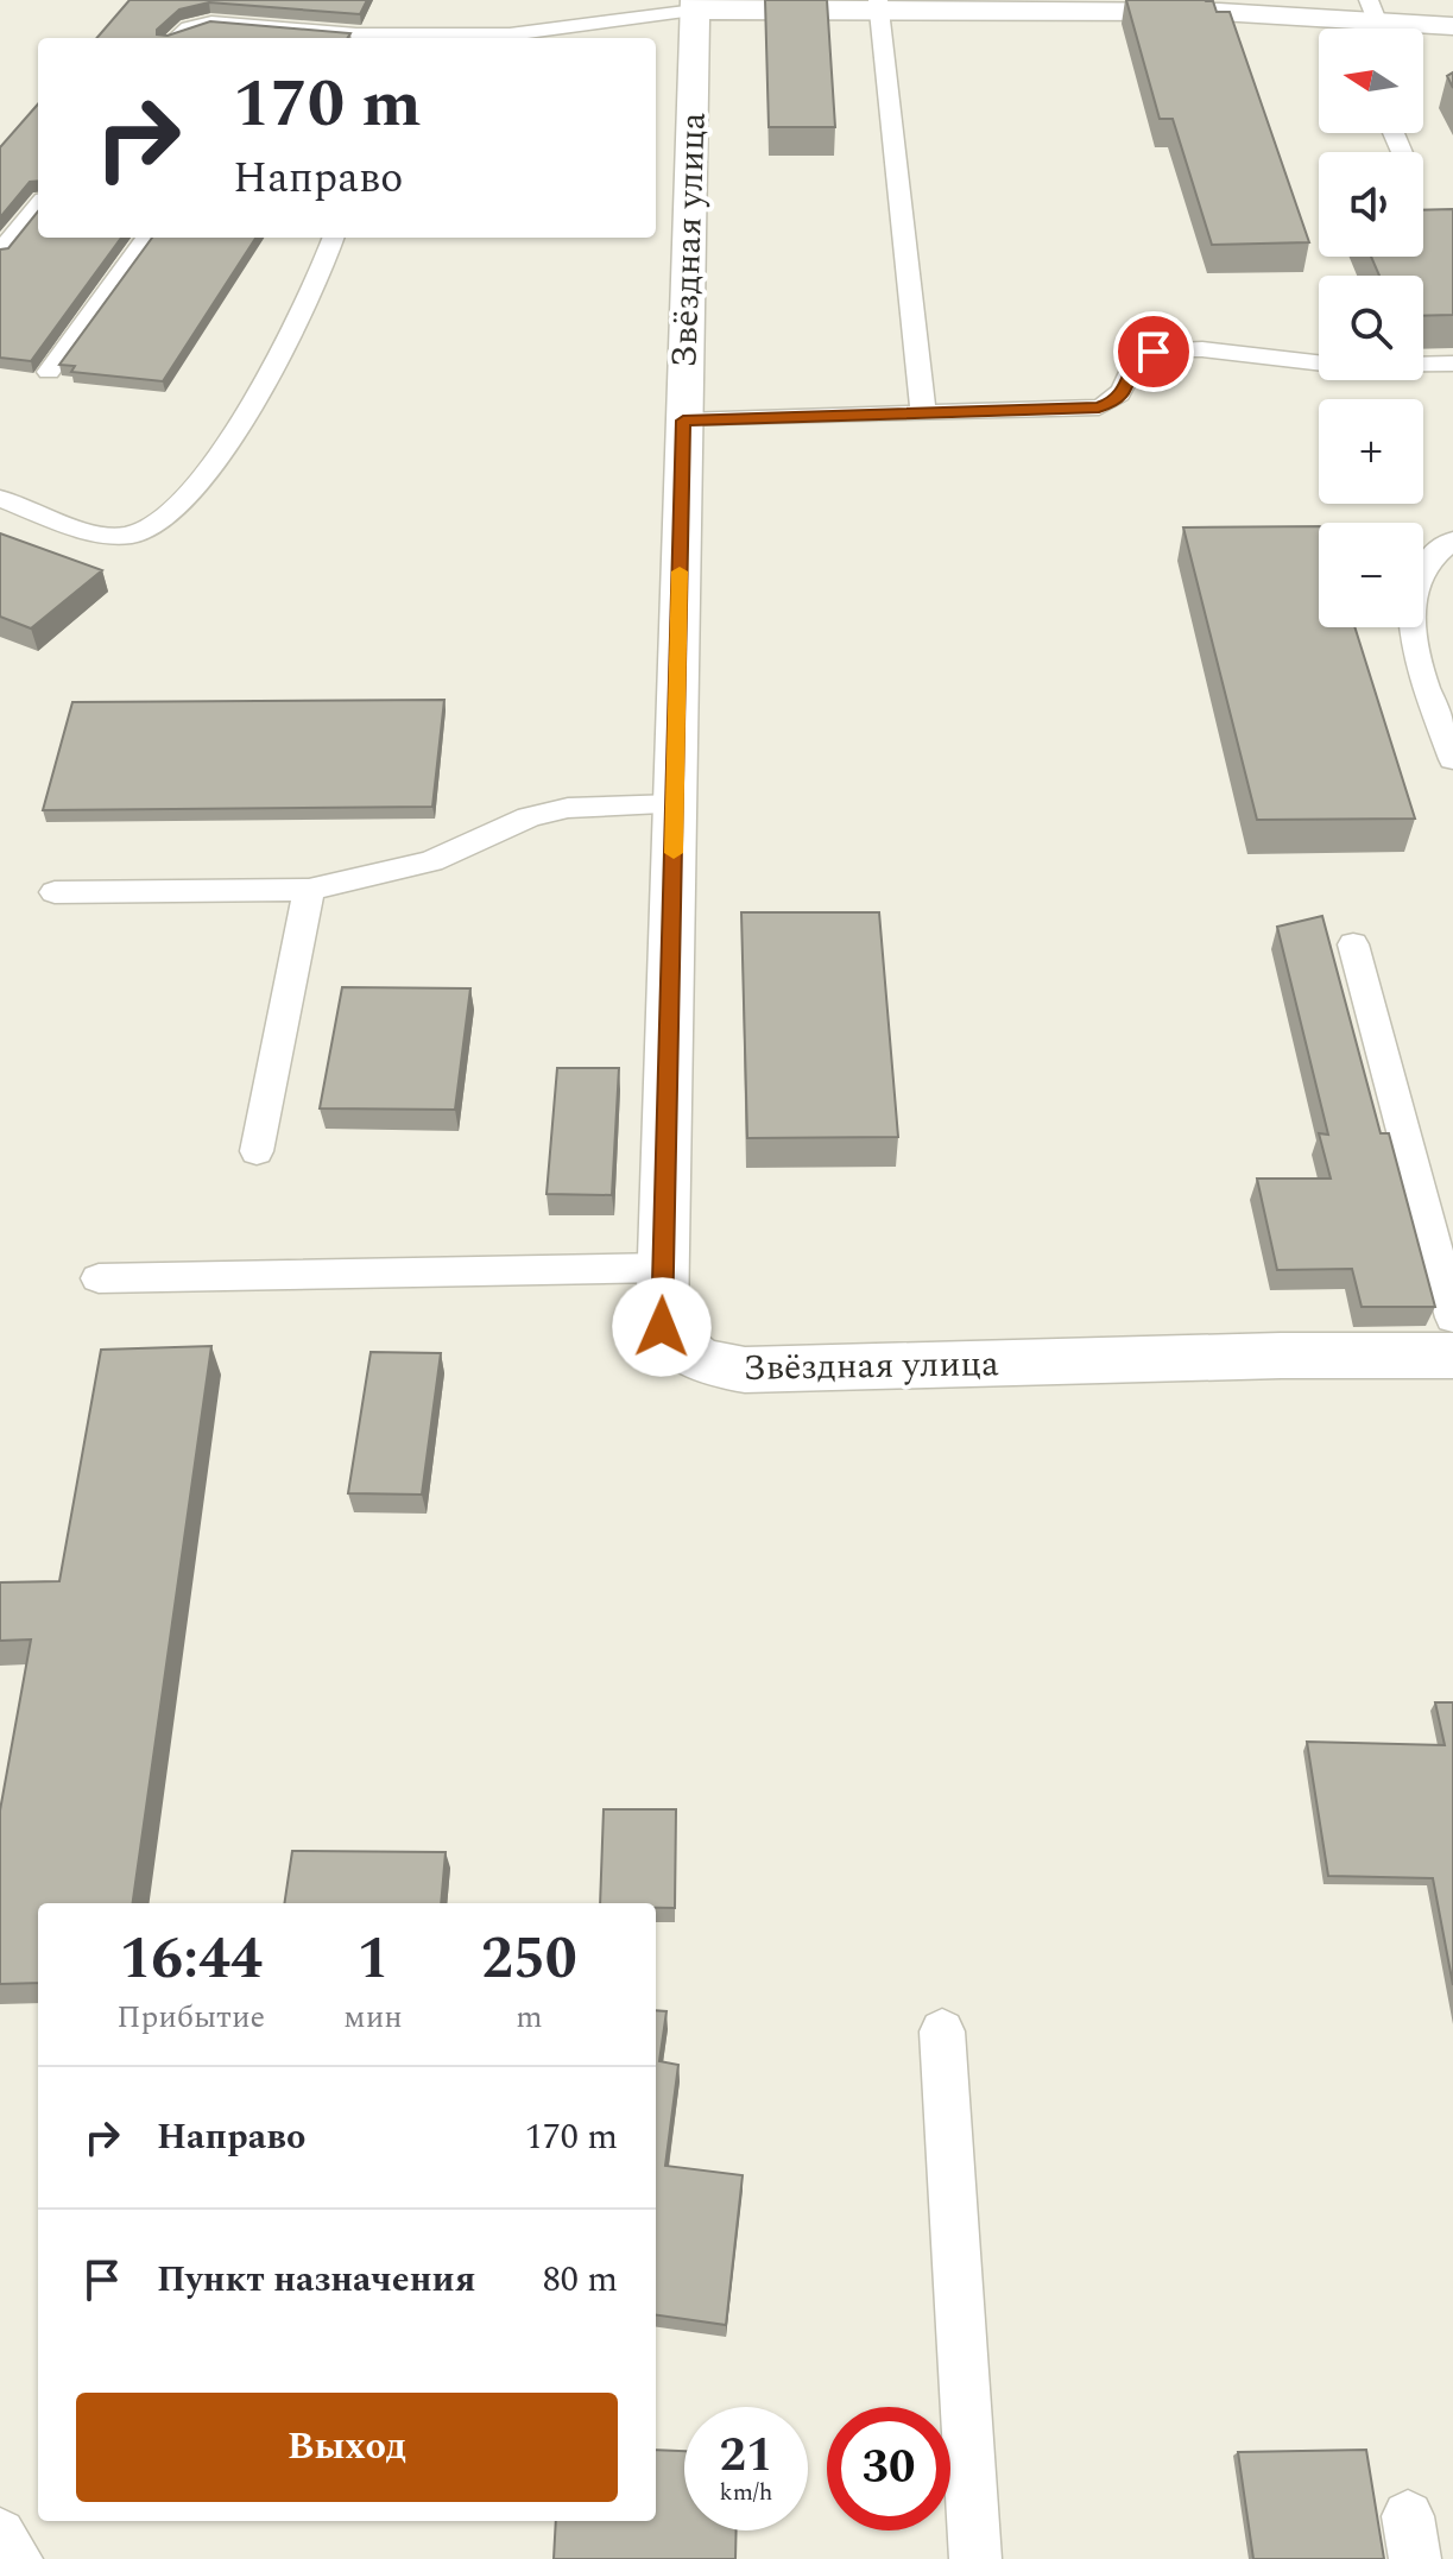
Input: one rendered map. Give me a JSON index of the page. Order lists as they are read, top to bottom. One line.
{"streets":{"street":["Звёздная улица"]},"north":"left","page":{"map_buttons":["+","−"],"turn":["170 m","Направо"],"eta":["16:44","Прибытие","1","мин","250","m"],"list":[{"name":"Направо","value":"170 m"},{"name":"Пункт назначения","value":"80 m"}],"buttons":"Выход","speed":"21 km/h","limit":"30"}}
